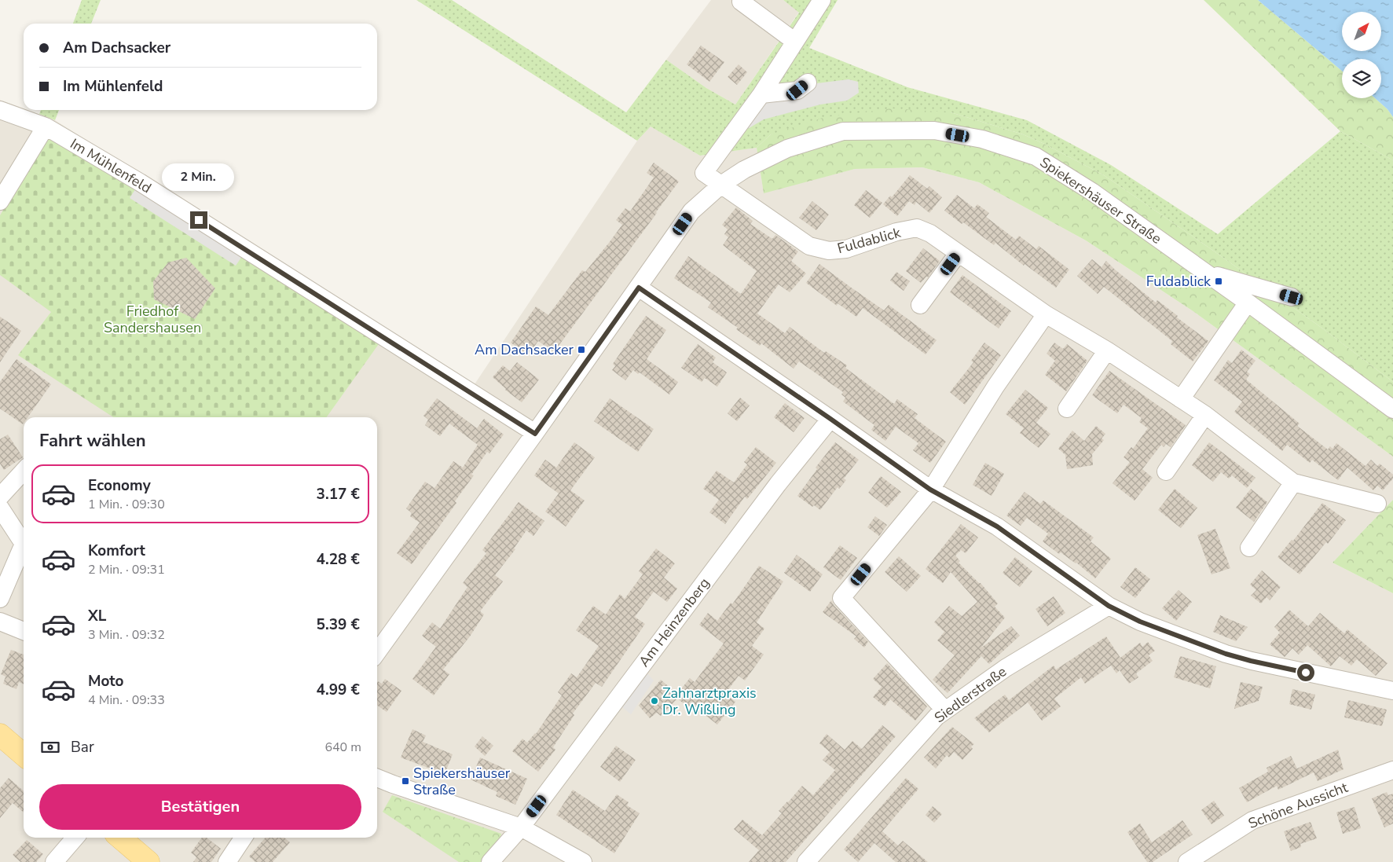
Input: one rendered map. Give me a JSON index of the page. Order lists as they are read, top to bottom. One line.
{"streets":{"street":["Im Mühlenfeld","Spiekershäuser Straße","Fuldablick","Am Heinzenberg","Siedlerstraße","Schöne Aussicht"]},"crossings":[["Im Mühlenfeld","Spiekershäuser Straße"],["Spiekershäuser Straße","Fuldablick"]],"parks":["Friedhof Sandershausen"],"places":{"transit":["Fuldablick","Am Dachsacker","Spiekershäuser Straße"],"other":["Zahnarztpraxis Dr. Wißling"]},"north":"top right","page":{"banner":["Am Dachsacker","Im Mühlenfeld"],"bubble":"2 Min.","heading":"Fahrt wählen","list":[{"name":"Economy","note":"1 Min. · 09:30","value":"3.17 €"},{"name":"Komfort","note":"2 Min. · 09:31","value":"4.28 €"},{"name":"XL","note":"3 Min. · 09:32","value":"5.39 €"},{"name":"Moto","note":"4 Min. · 09:33","value":"4.99 €"}],"pay":["Bar","640 m"],"buttons":"Bestätigen"}}
